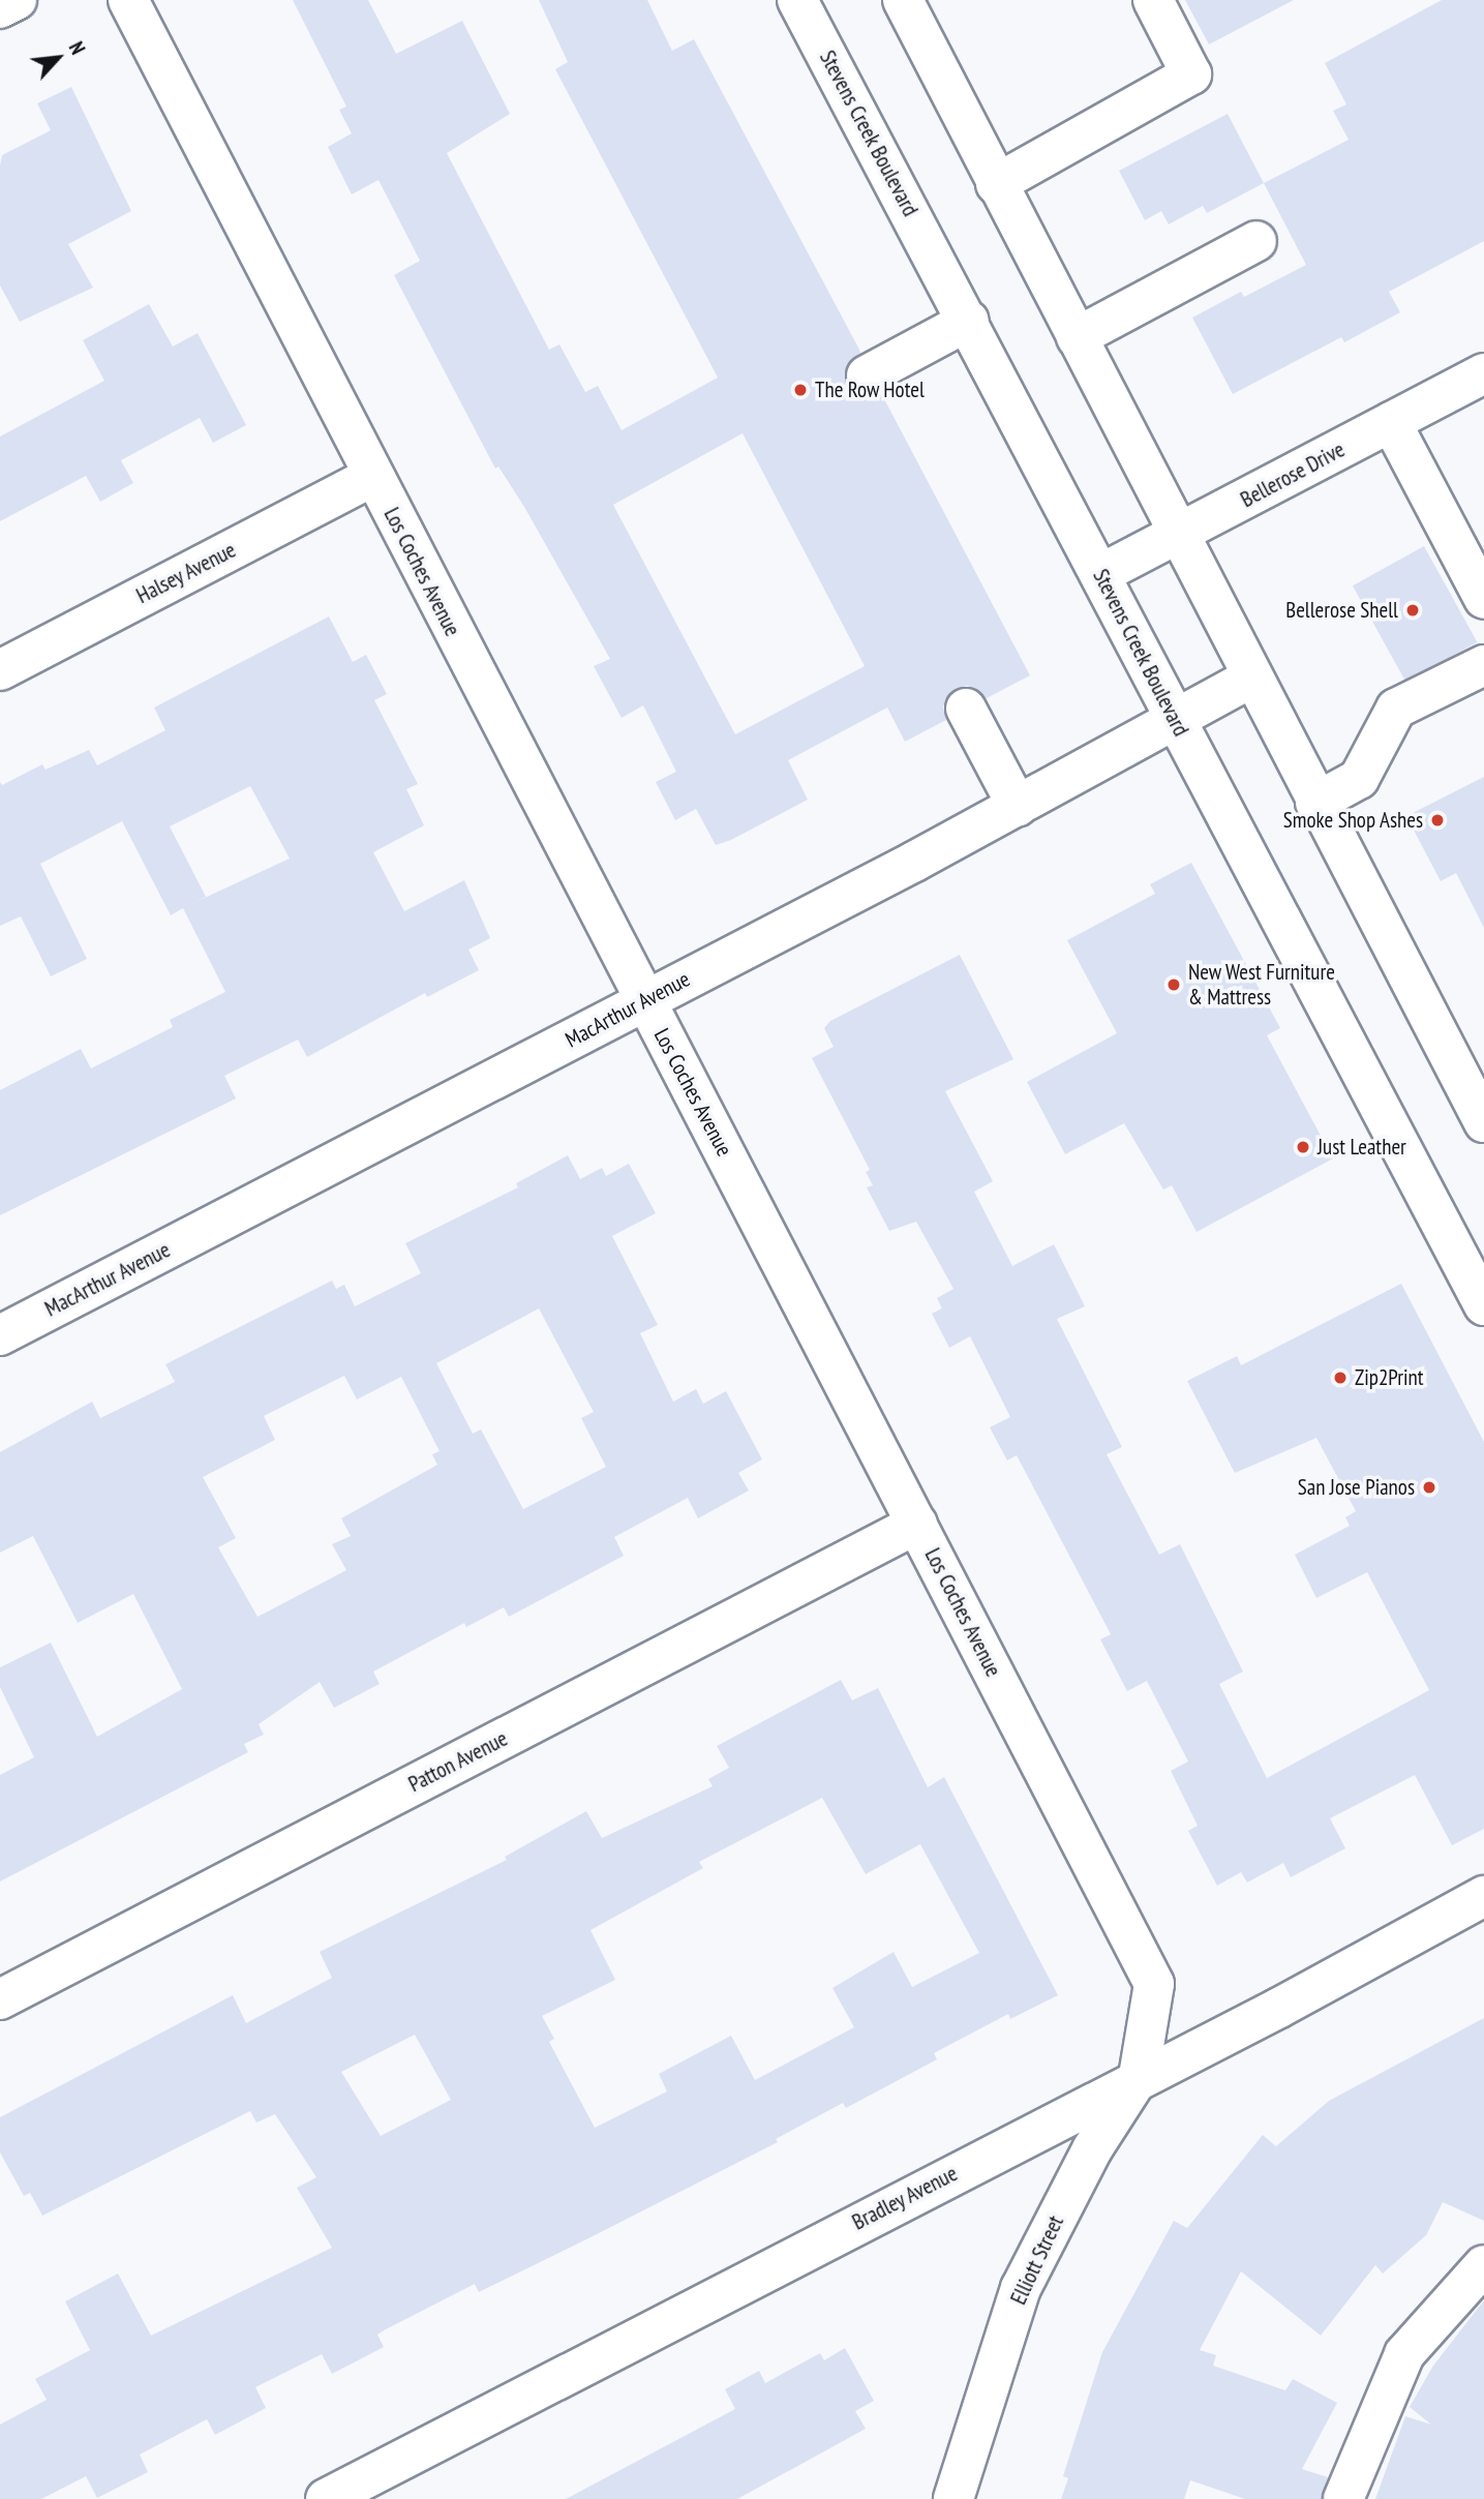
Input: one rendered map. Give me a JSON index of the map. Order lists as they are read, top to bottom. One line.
{"streets":{"street":["Stevens Creek Boulevard","Bellerose Drive","Los Coches Avenue","Halsey Avenue","MacArthur Avenue","Patton Avenue","Bradley Avenue","Elliott Street"]},"crossings":[["Stevens Creek Boulevard","Bellerose Drive"],["Stevens Creek Boulevard","MacArthur Avenue"],["Los Coches Avenue","Halsey Avenue"],["Los Coches Avenue","MacArthur Avenue"],["Los Coches Avenue","Patton Avenue"],["Los Coches Avenue","Bradley Avenue"],["Los Coches Avenue","Elliott Street"],["Bradley Avenue","Elliott Street"]],"places":["The Row Hotel","Bellerose Shell","Smoke Shop Ashes","New West Furniture & Mattress","Just Leather","Zip2Print","San Jose Pianos"],"north":"top right"}
